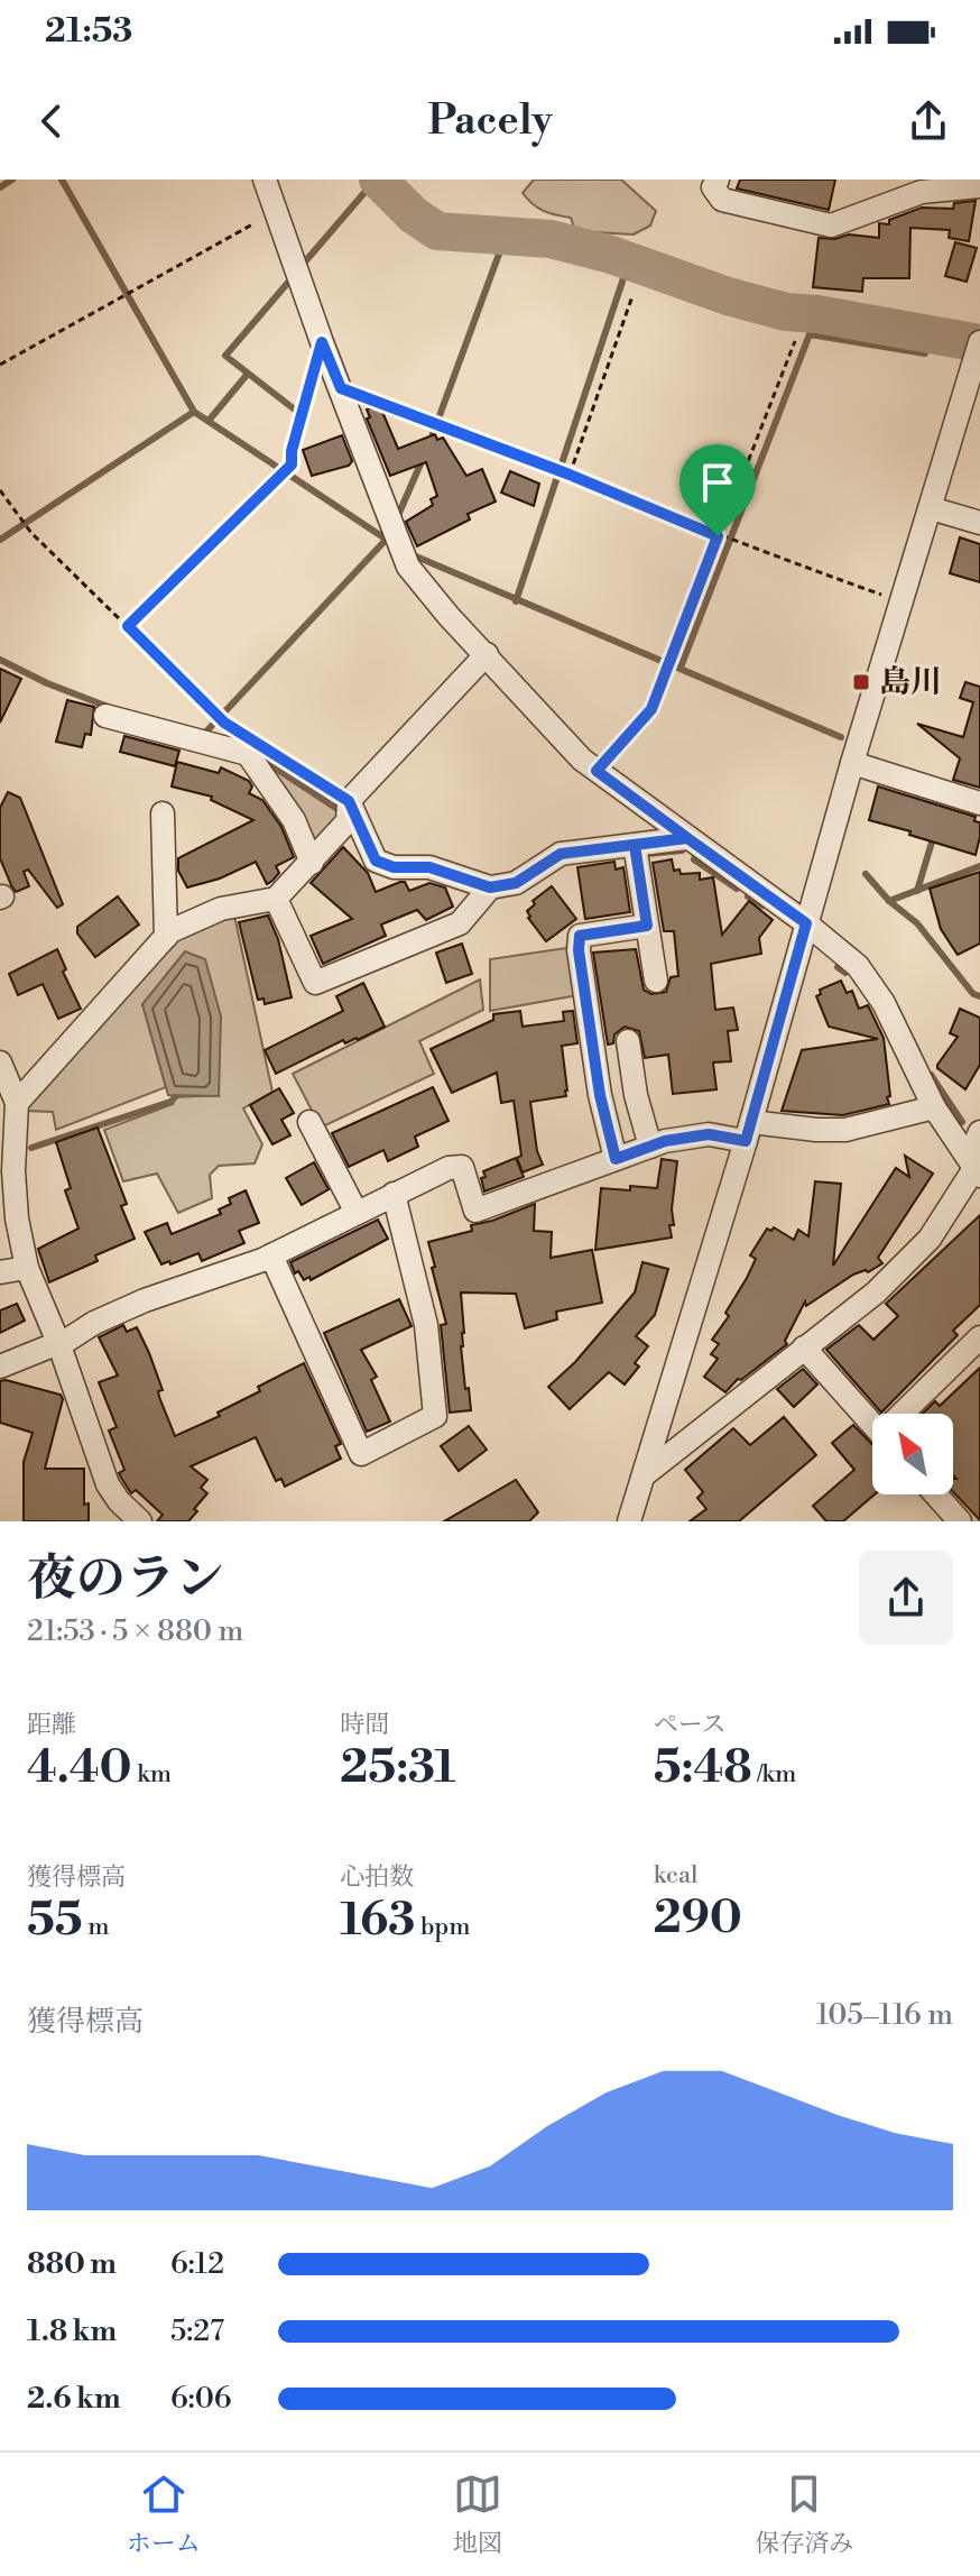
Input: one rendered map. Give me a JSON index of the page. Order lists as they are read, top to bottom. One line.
{"places":{"transit":["島川"]},"north":"top left","page":{"status":"21:53","header":"Pacely","heading":["夜のラン","21:53 · 5 × 880 m"],"stats":[["距離","4.40 km"],["時間","25:31"],["ペース","5:48 /km"],["獲得標高","55 m"],["心拍数","163 bpm"],["kcal","290"]],"chart":["獲得標高","105–116 m"],"list":[{"name":"880 m","note":"6:12"},{"name":"1.8 km","note":"5:27"},{"name":"2.6 km","note":"6:06"}],"tabs":["ホーム","地図","保存済み"]}}
